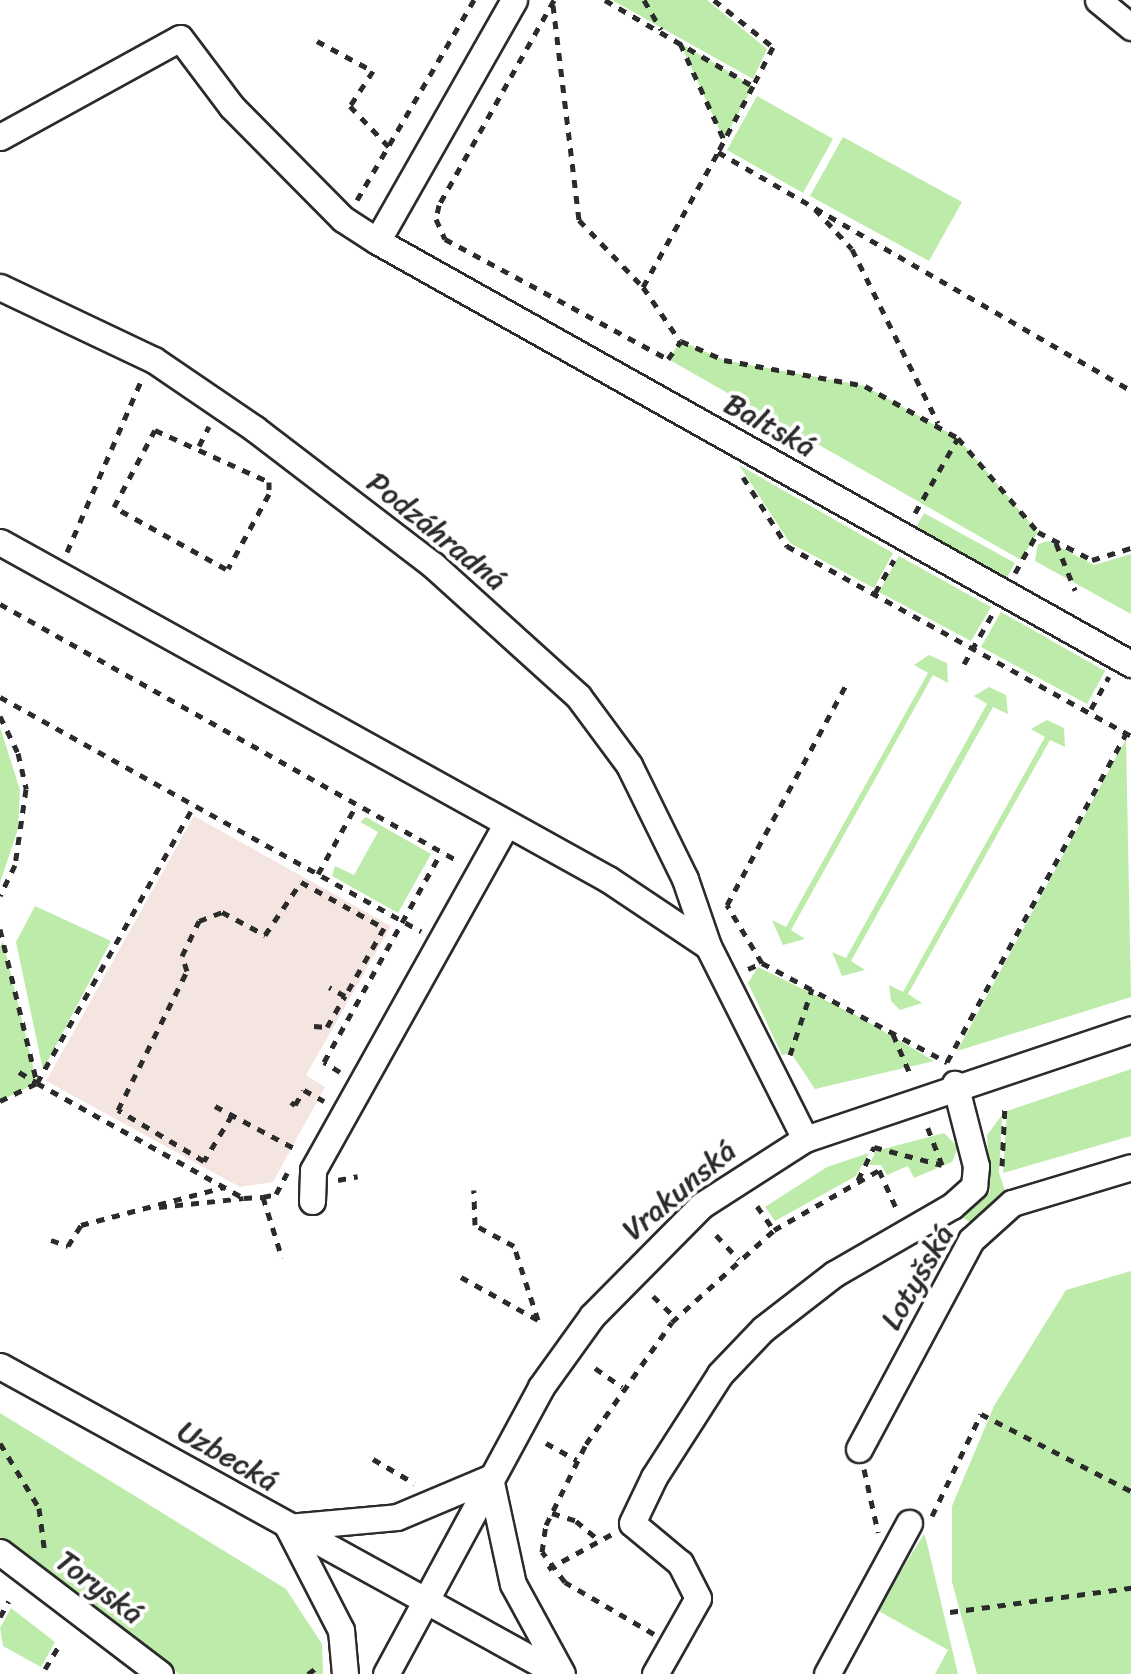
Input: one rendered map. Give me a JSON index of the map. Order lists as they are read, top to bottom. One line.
{"streets":{"street":["Baltská","Podzáhradná","Vrakunská","Lotyšská","Uzbecká","Toryská"]},"crossings":[["Podzáhradná","Vrakunská"],["Vrakunská","Uzbecká"]]}
